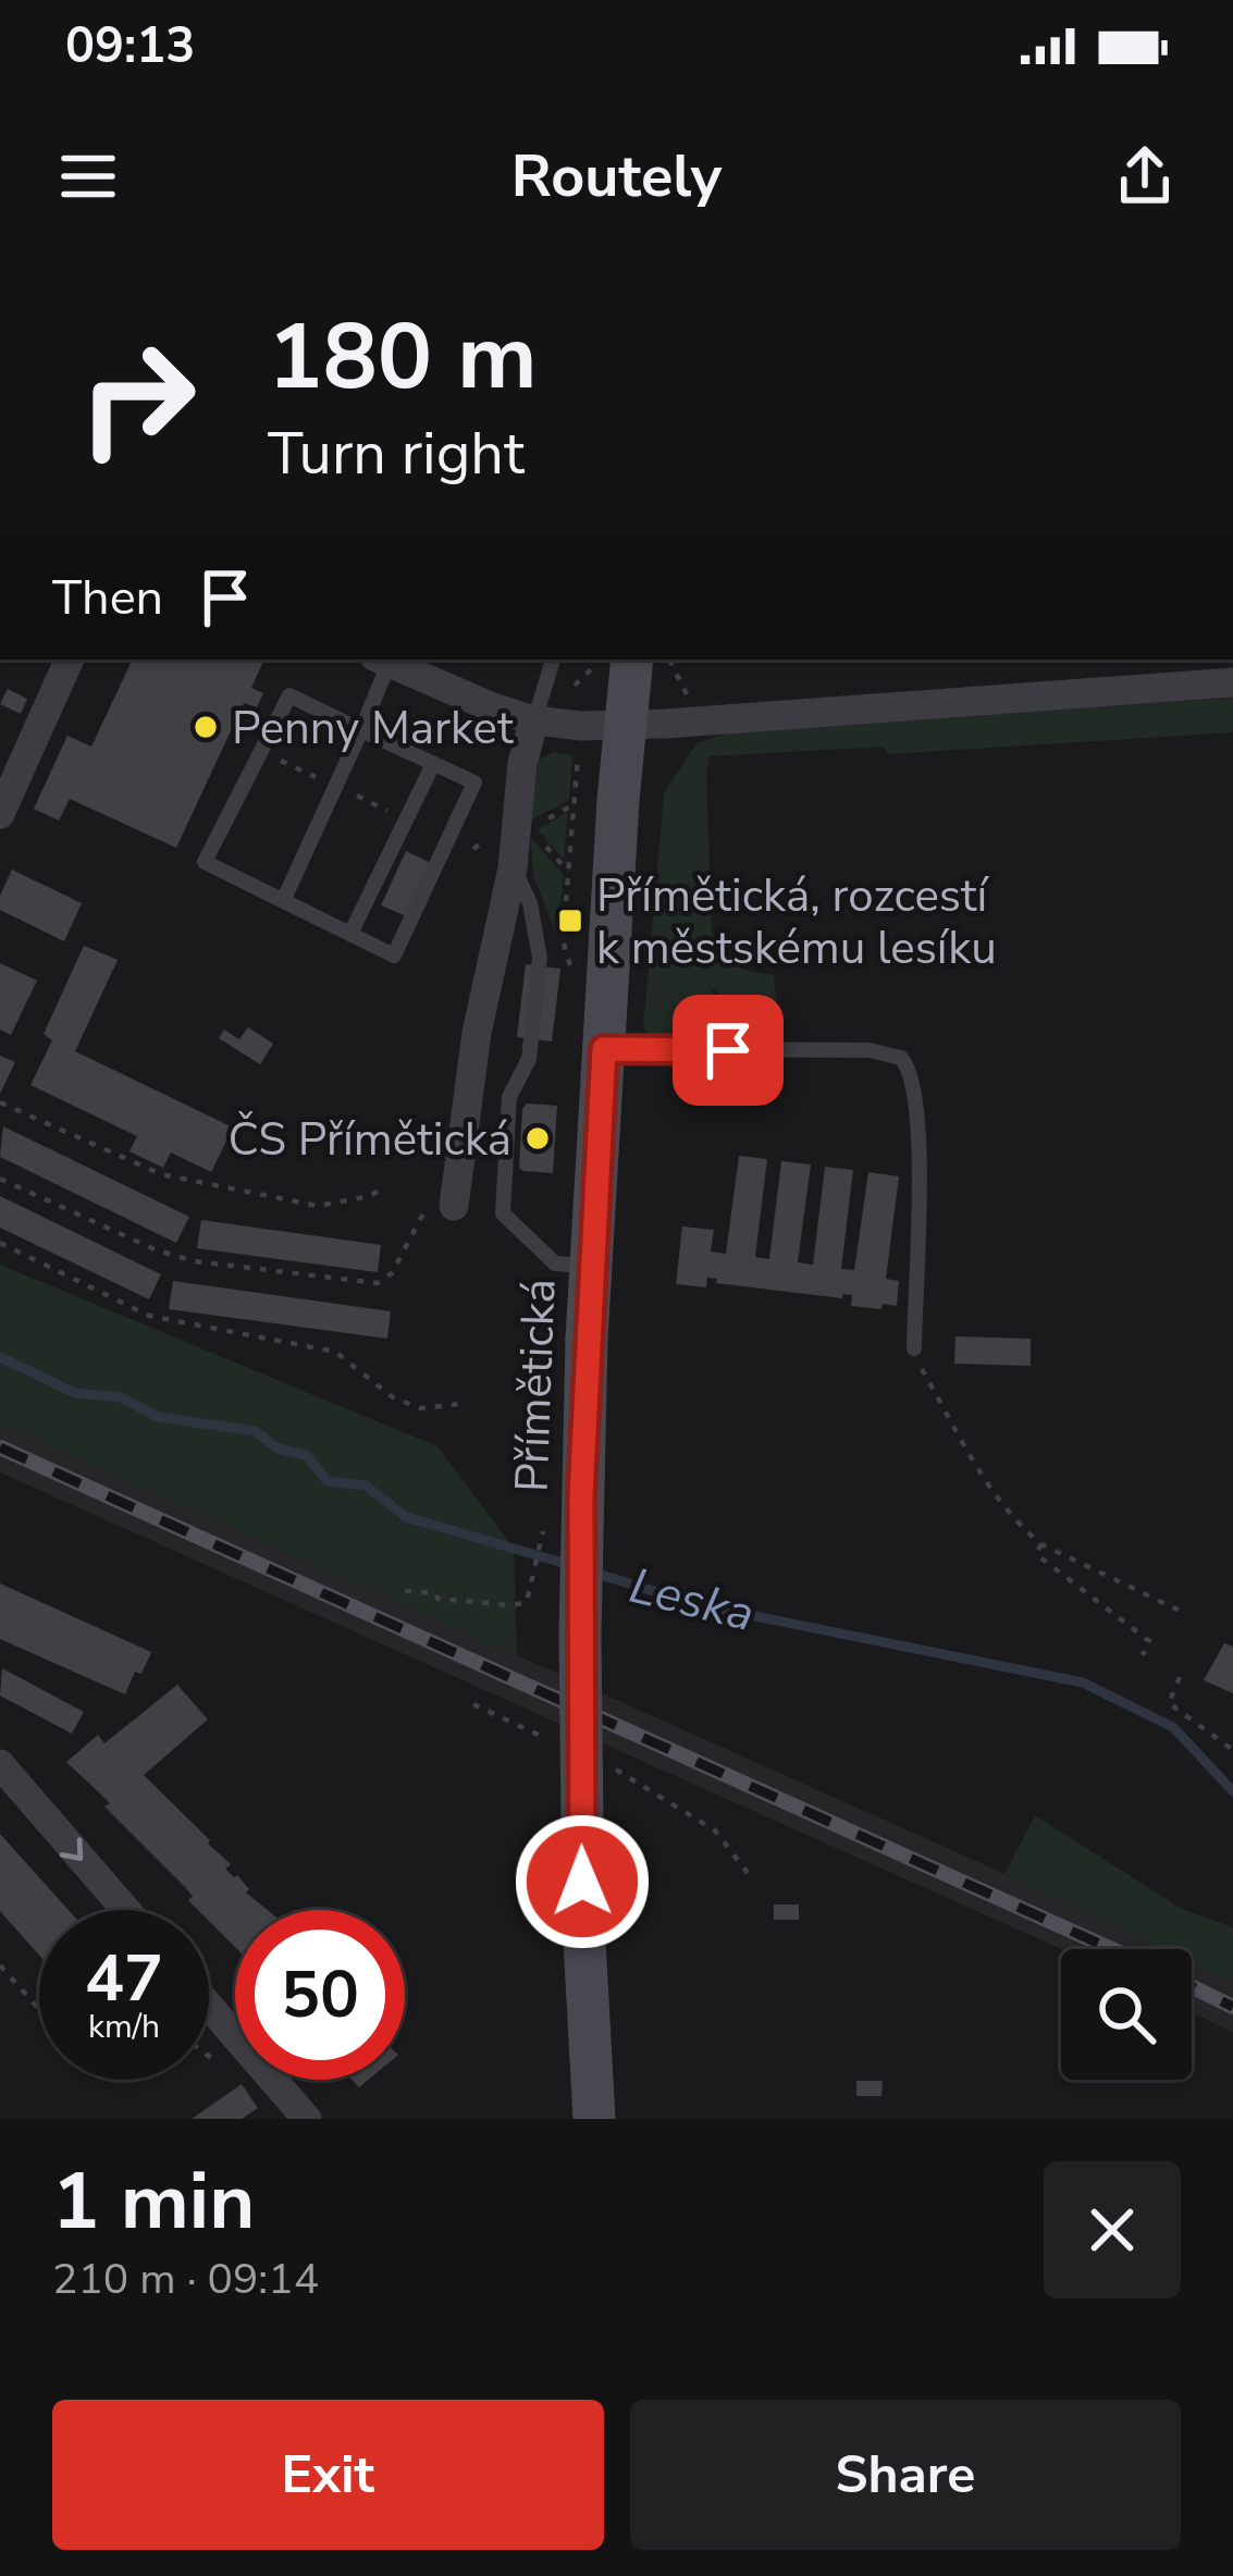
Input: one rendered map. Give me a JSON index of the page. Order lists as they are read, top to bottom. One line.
{"streets":{"main road":["Přímětická"]},"water":["Leska"],"places":{"other":["Penny Market","ČS Přímětická"],"transit":["Přímětická, rozcestí k městskému lesíku"]},"page":{"status":"09:13","header":"Routely","turn":["180 m","Turn right"],"then":"Then","speed":"47 km/h","limit":"50","heading":["1 min","210 m · 09:14"],"buttons":["Exit","Share"]}}
